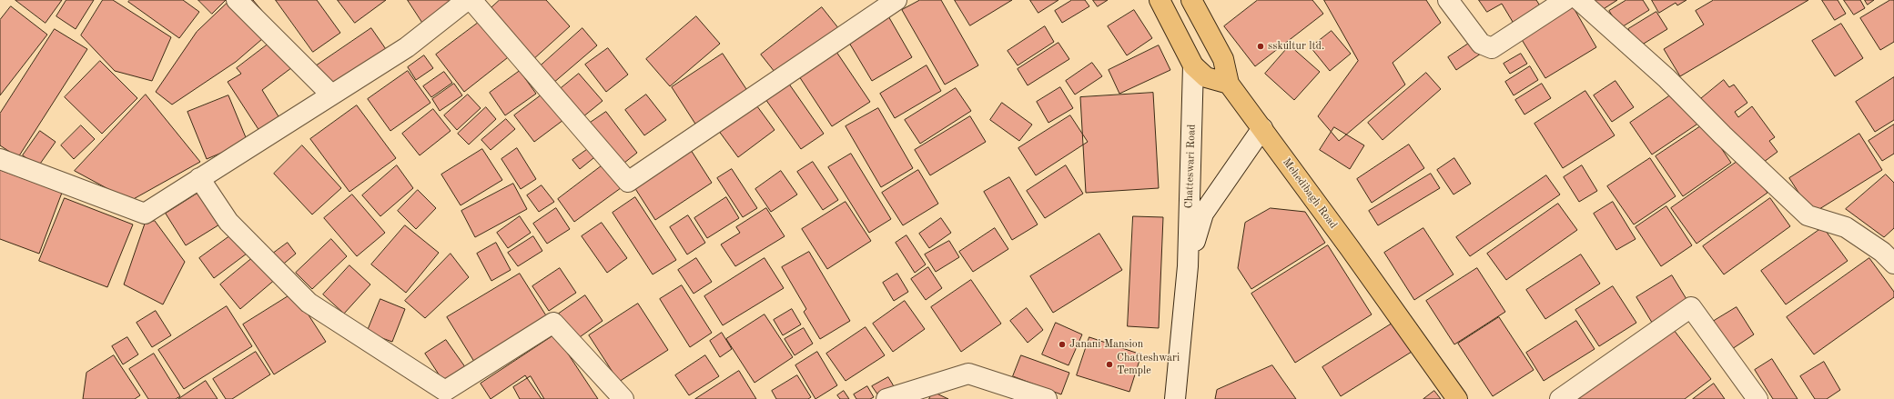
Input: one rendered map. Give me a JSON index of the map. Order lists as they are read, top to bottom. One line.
{"streets":{"main road":["Mehedibagh Road"],"street":["Chatteswari Road"]},"crossings":[["Chatteswari Road","Mehedibagh Road"]],"places":["sskultur ltd.","Janani Mansion","Chatteshwari Temple"]}
